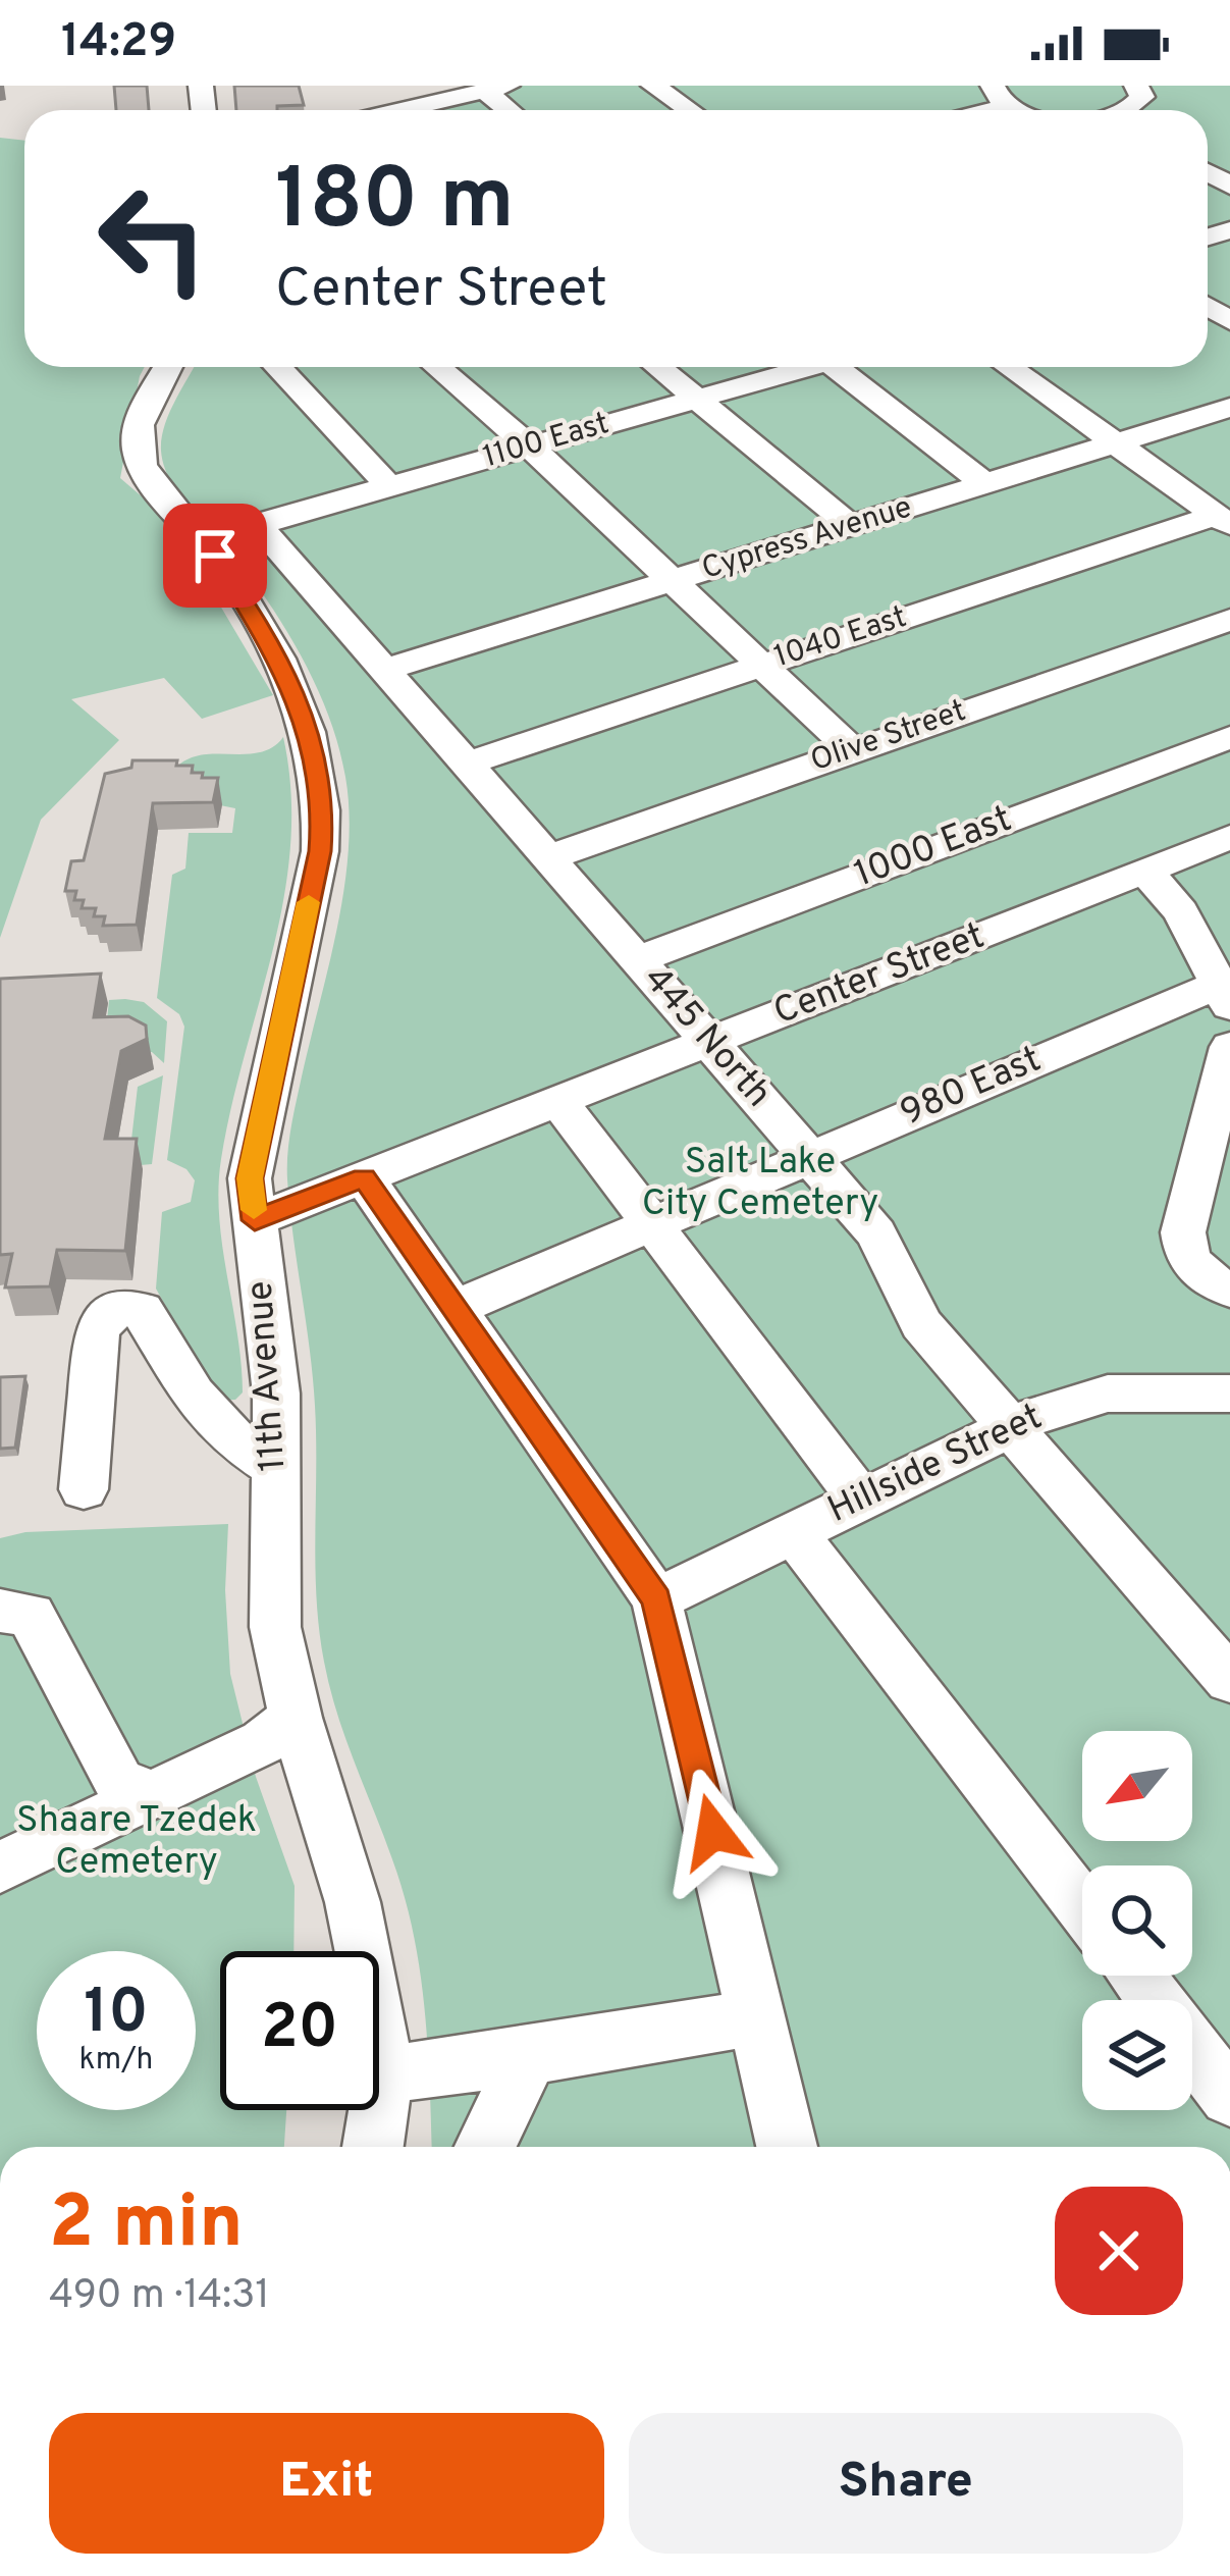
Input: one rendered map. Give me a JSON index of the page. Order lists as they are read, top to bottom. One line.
{"streets":{"street":["1100 East","Cypress Avenue","1040 East","Olive Street","1000 East","Center Street","445 North","980 East","11th Avenue","Hillside Street"]},"crossings":[["1100 East","445 North"],["Cypress Avenue","445 North"],["1040 East","445 North"],["Olive Street","445 North"],["1000 East","445 North"],["Center Street","445 North"],["Center Street","11th Avenue"],["445 North","980 East"],["445 North","Hillside Street"]],"parks":["Salt Lake City Cemetery","Shaare Tzedek Cemetery"],"north":"bottom left","page":{"status":"14:29","turn":["180 m","Center Street"],"speed":"10 km/h","limit":"20","heading":["2 min","490 m · 14:31"],"buttons":["Exit","Share"]}}
